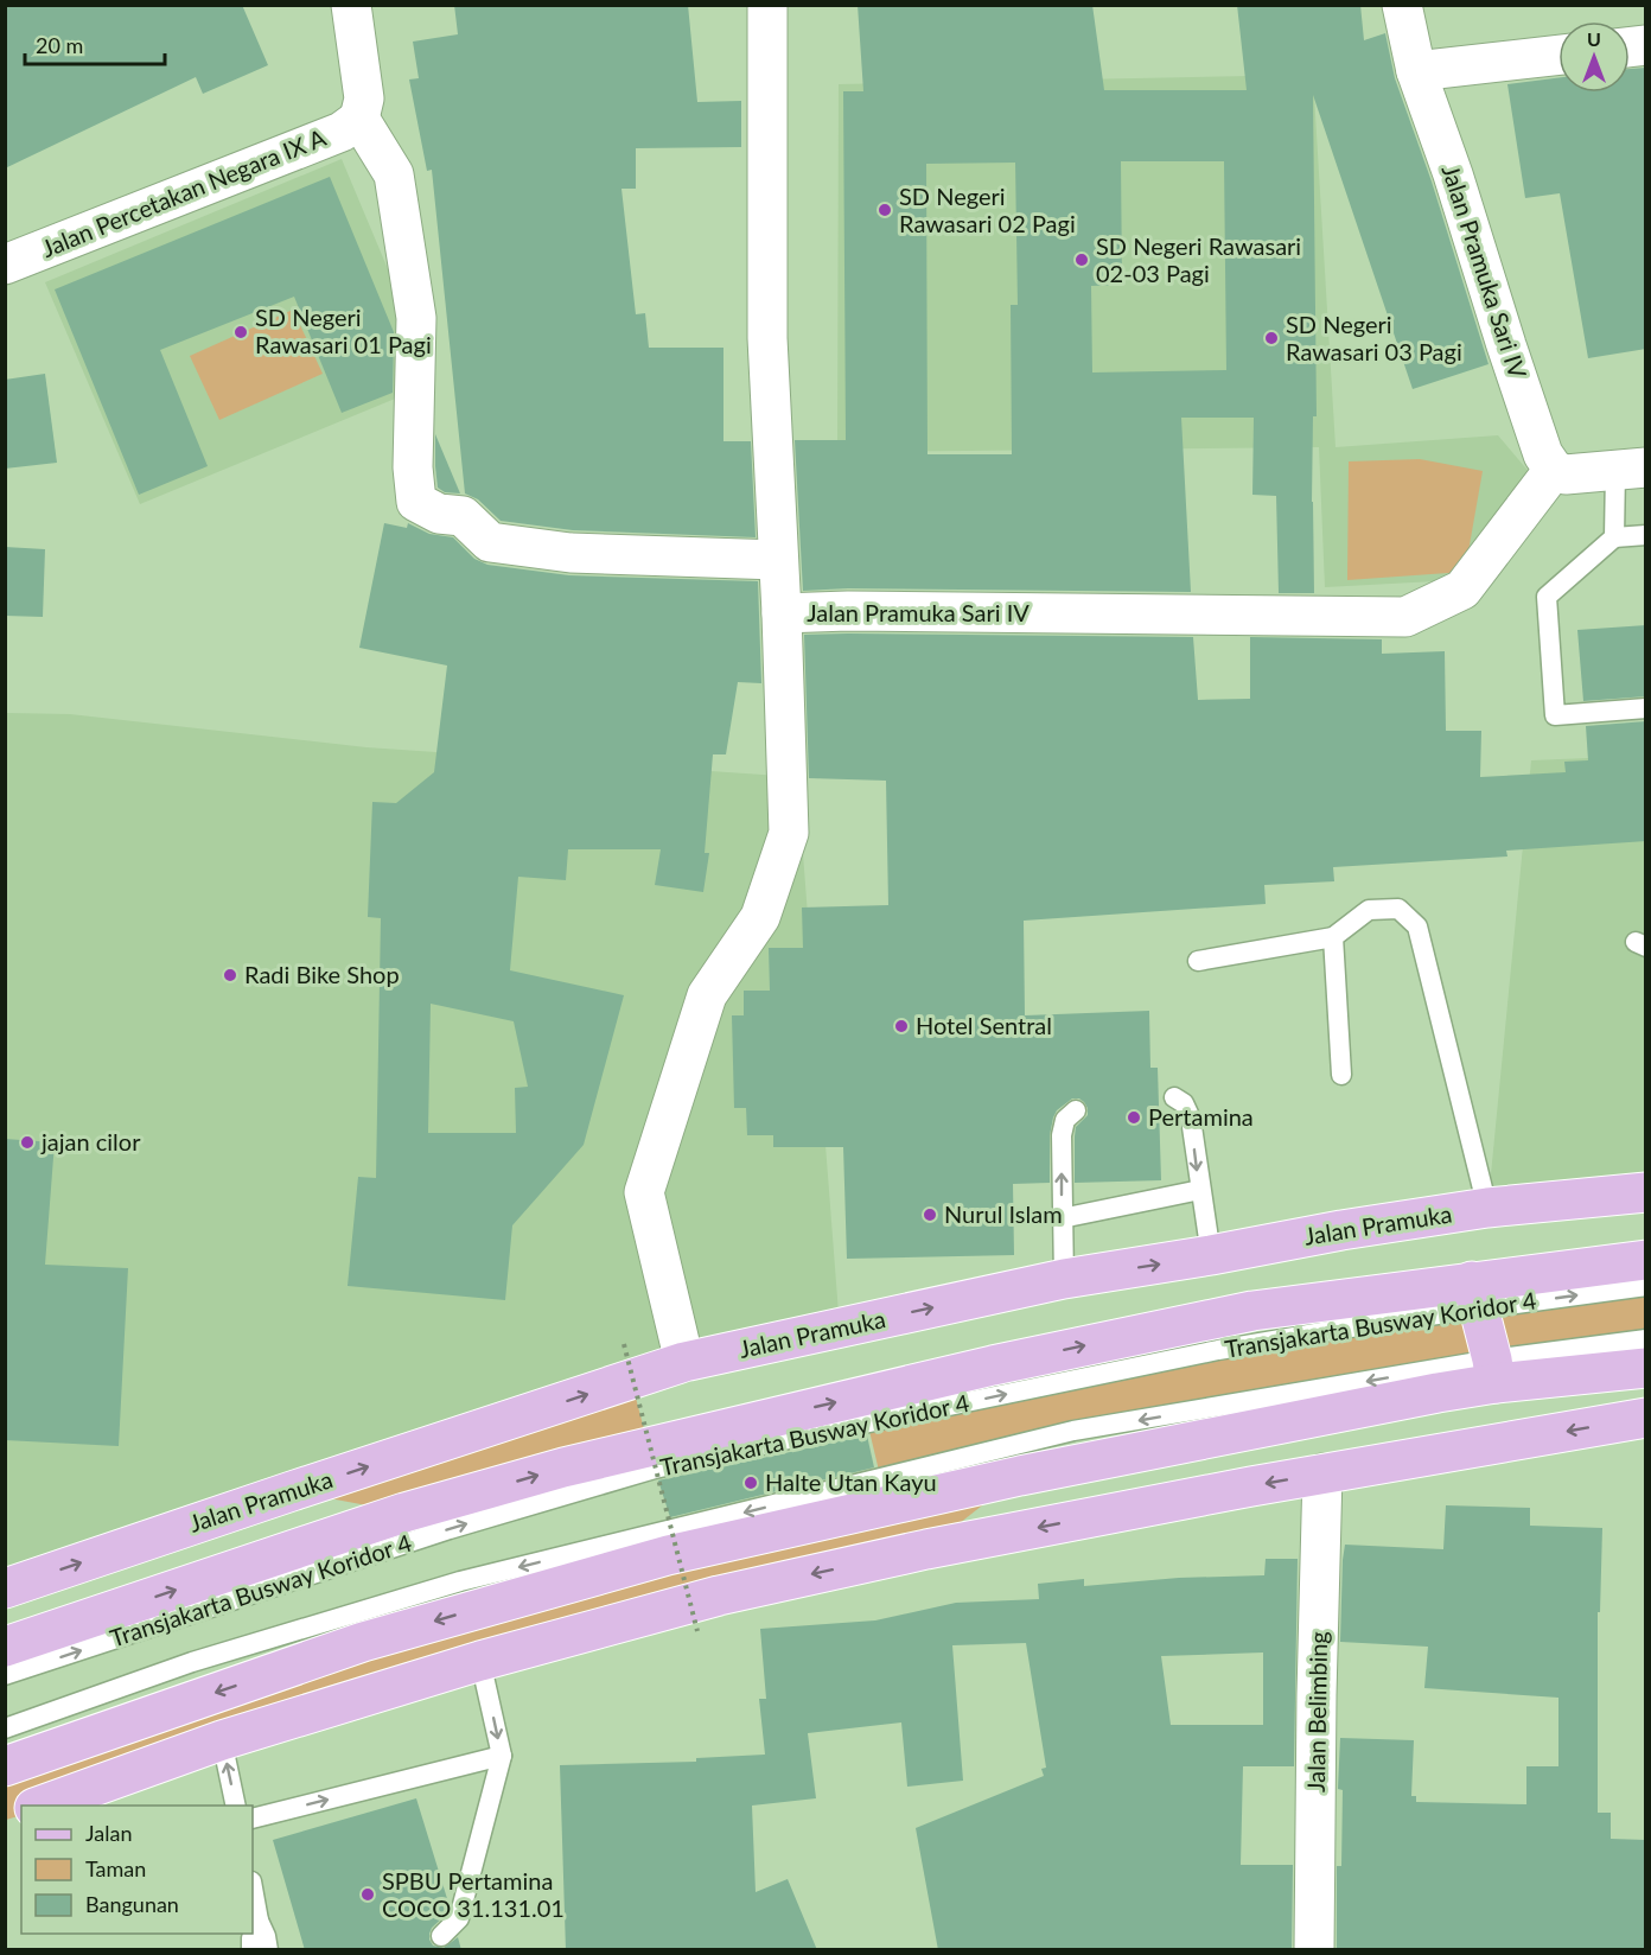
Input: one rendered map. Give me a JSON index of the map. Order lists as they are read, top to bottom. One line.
{"streets":{"main road":["Jalan Pramuka"],"street":["Jalan Percetakan Negara IX A","Jalan Pramuka Sari IV","Jalan Belimbing"],"lane":["Transjakarta Busway Koridor 4"]},"places":["SD Negeri Rawasari 02 Pagi","SD Negeri Rawasari 02-03 Pagi","SD Negeri Rawasari 01 Pagi","SD Negeri Rawasari 03 Pagi","Radi Bike Shop","Hotel Sentral","Pertamina","jajan cilor","Nurul Islam","Halte Utan Kayu","SPBU Pertamina COCO 31.131.01"],"legend":["Jalan","Taman","Bangunan"],"scale_bar":"20 m","north":"top"}
